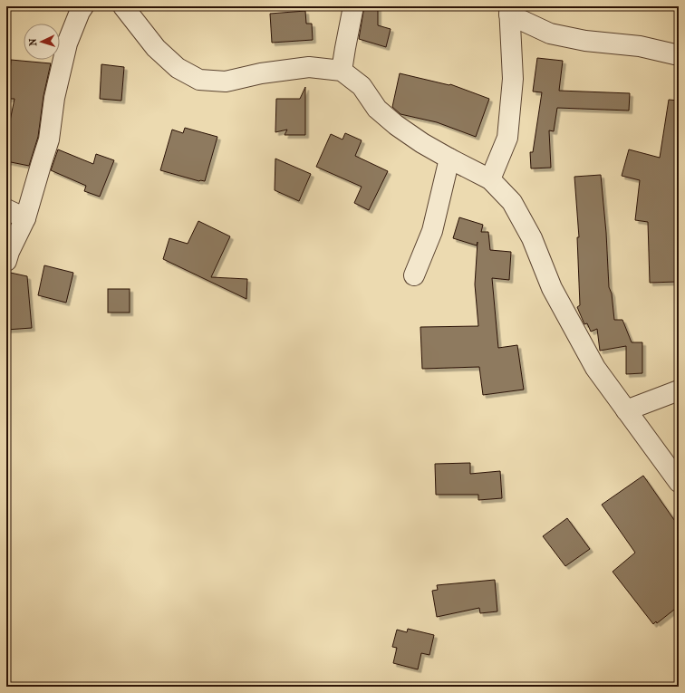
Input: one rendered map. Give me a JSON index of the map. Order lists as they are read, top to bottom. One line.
{"north":"left"}
